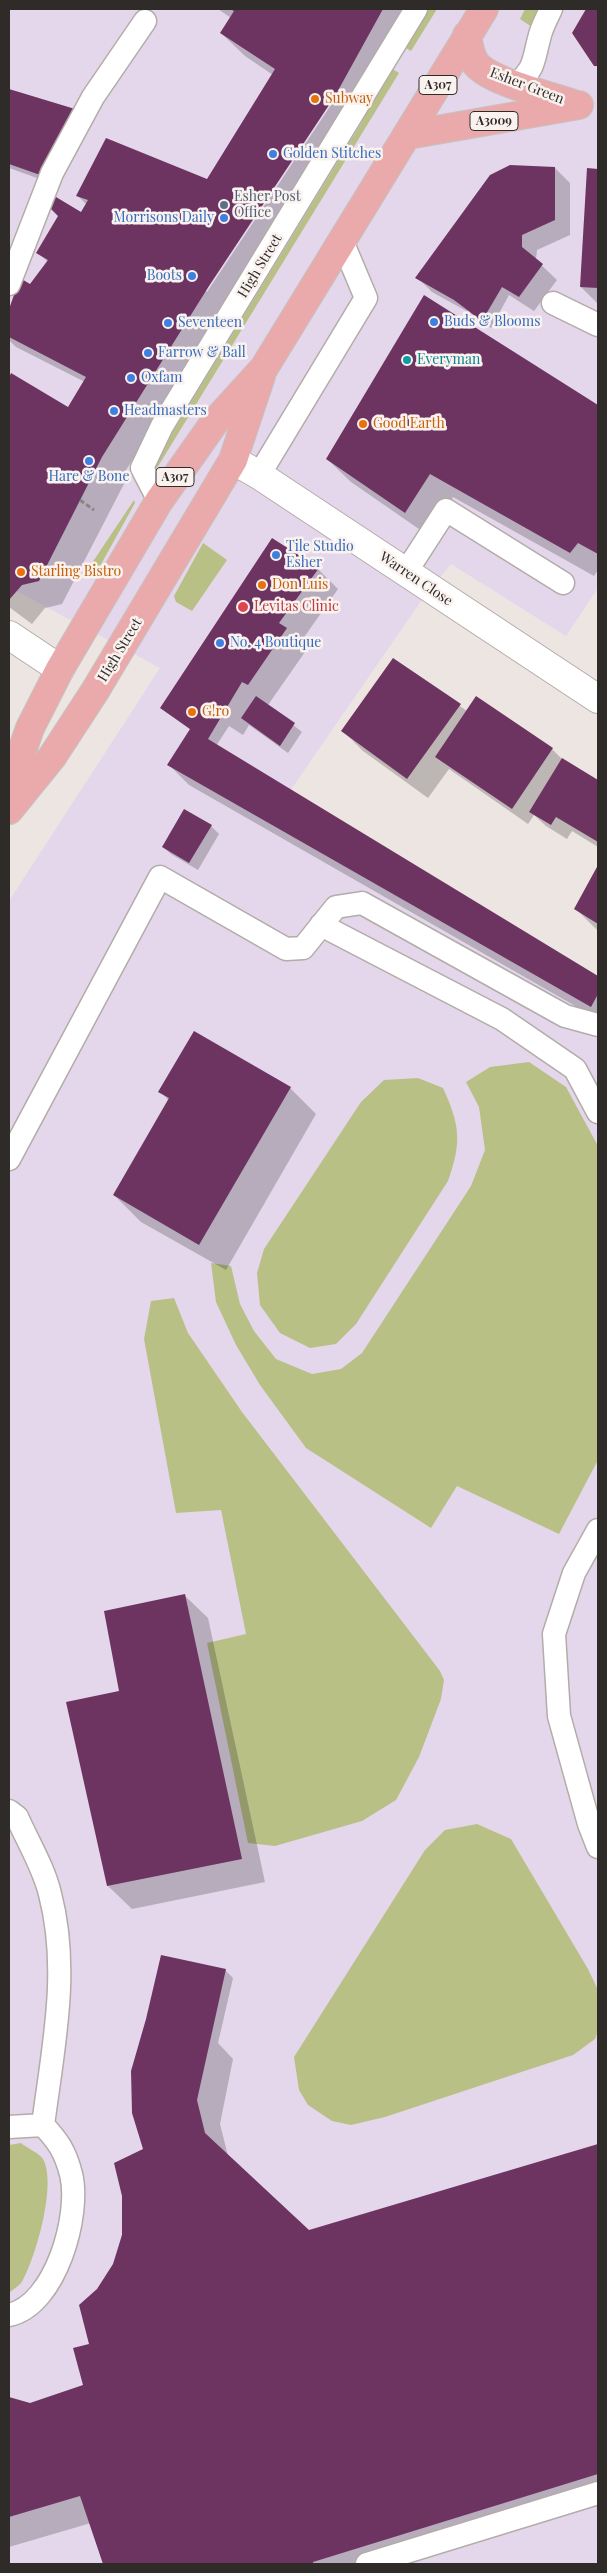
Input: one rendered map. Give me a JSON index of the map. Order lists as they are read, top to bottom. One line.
{"streets":{"main road":["A307","Esher Green","A3009","High Street"],"street":["Warren Close"]},"crossings":[["A307","High Street"],["Esher Green","High Street"],["High Street","Warren Close"]],"places":["Subway","Golden Stitches","Esher Post Office","Morrisons Daily","Boots","Buds & Blooms","Seventeen","Farrow & Ball","Everyman","Oxfam","Headmasters","Good Earth","Hare & Bone","Tile Studio Esher","Starling Bistro","Don Luis","Levitas Clinic","No. 4 Boutique","G!ro"]}
